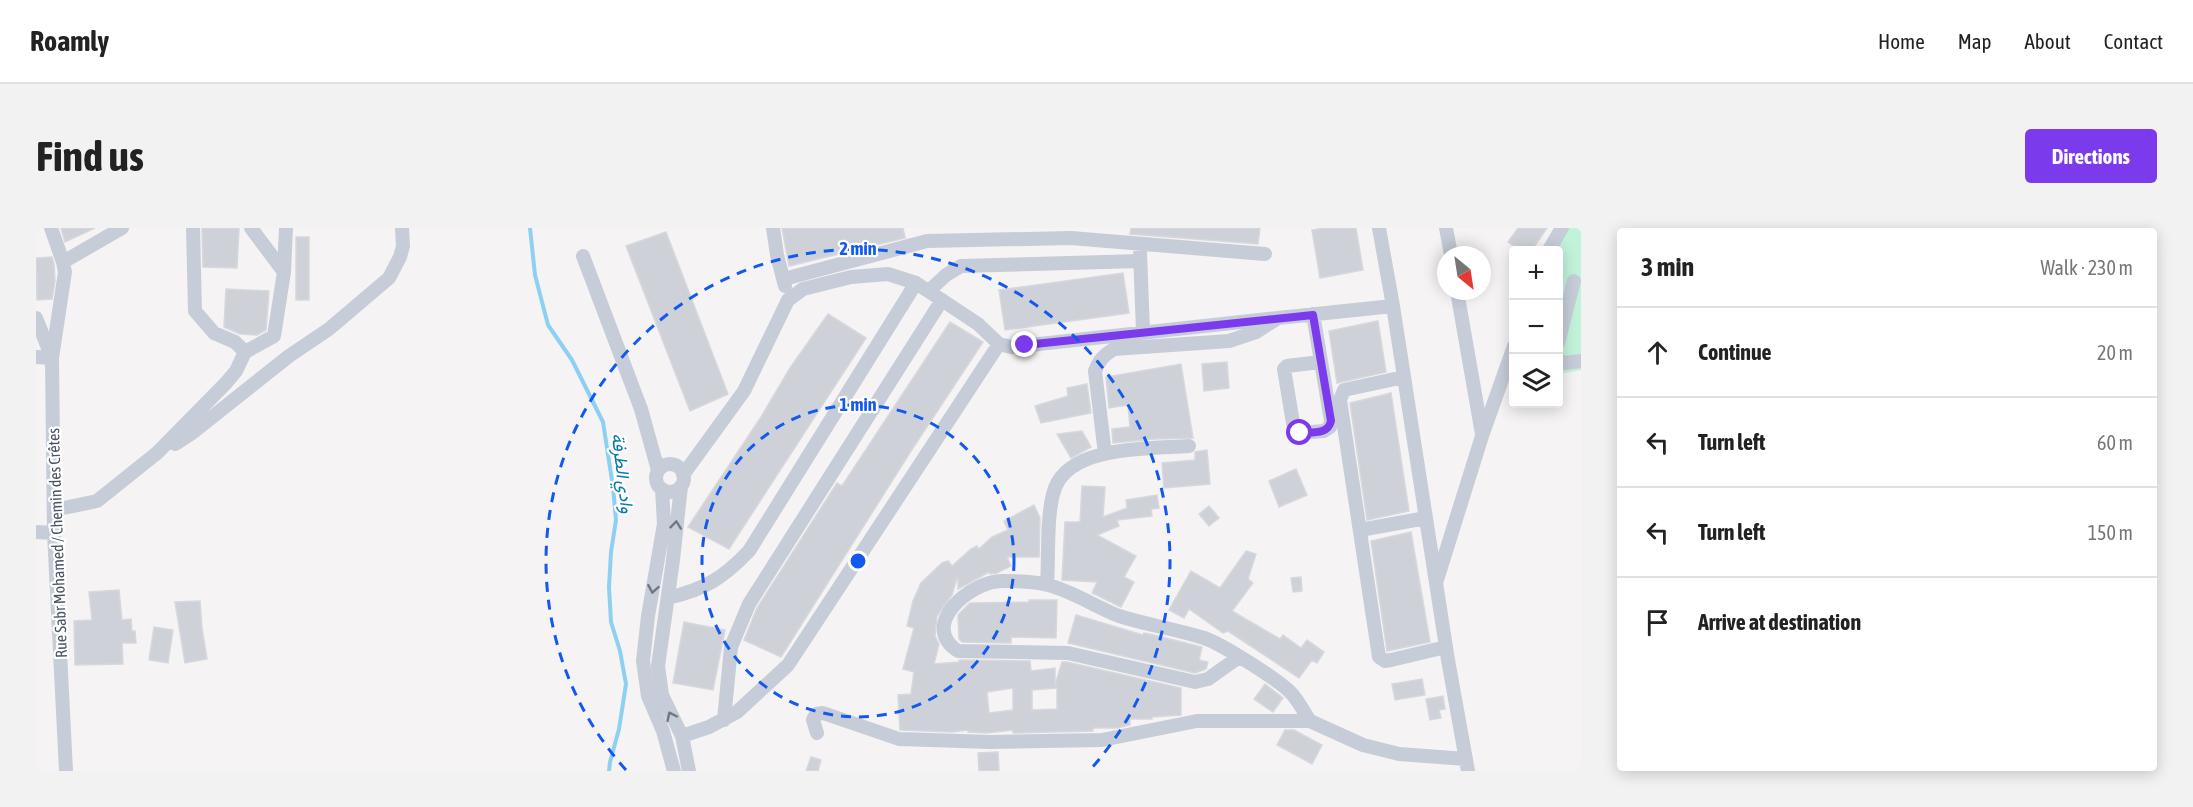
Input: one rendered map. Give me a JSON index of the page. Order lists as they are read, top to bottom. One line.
{"streets":{"street":["Rue Sabr Mohamed / Chemin des Crêtes"]},"water":["وادي الطرفة"],"north":"bottom right","page":{"header":"Roamly","nav":["Home","Map","About","Contact"],"buttons":"Directions","title":"Find us","heading":["3 min","Walk · 230 m"],"map_buttons":["+","−"],"list":[["Continue","20 m"],["Turn left","60 m"],["Turn left","150 m"],"Arrive at destination"]},"rings":["2 min","1 min"]}
